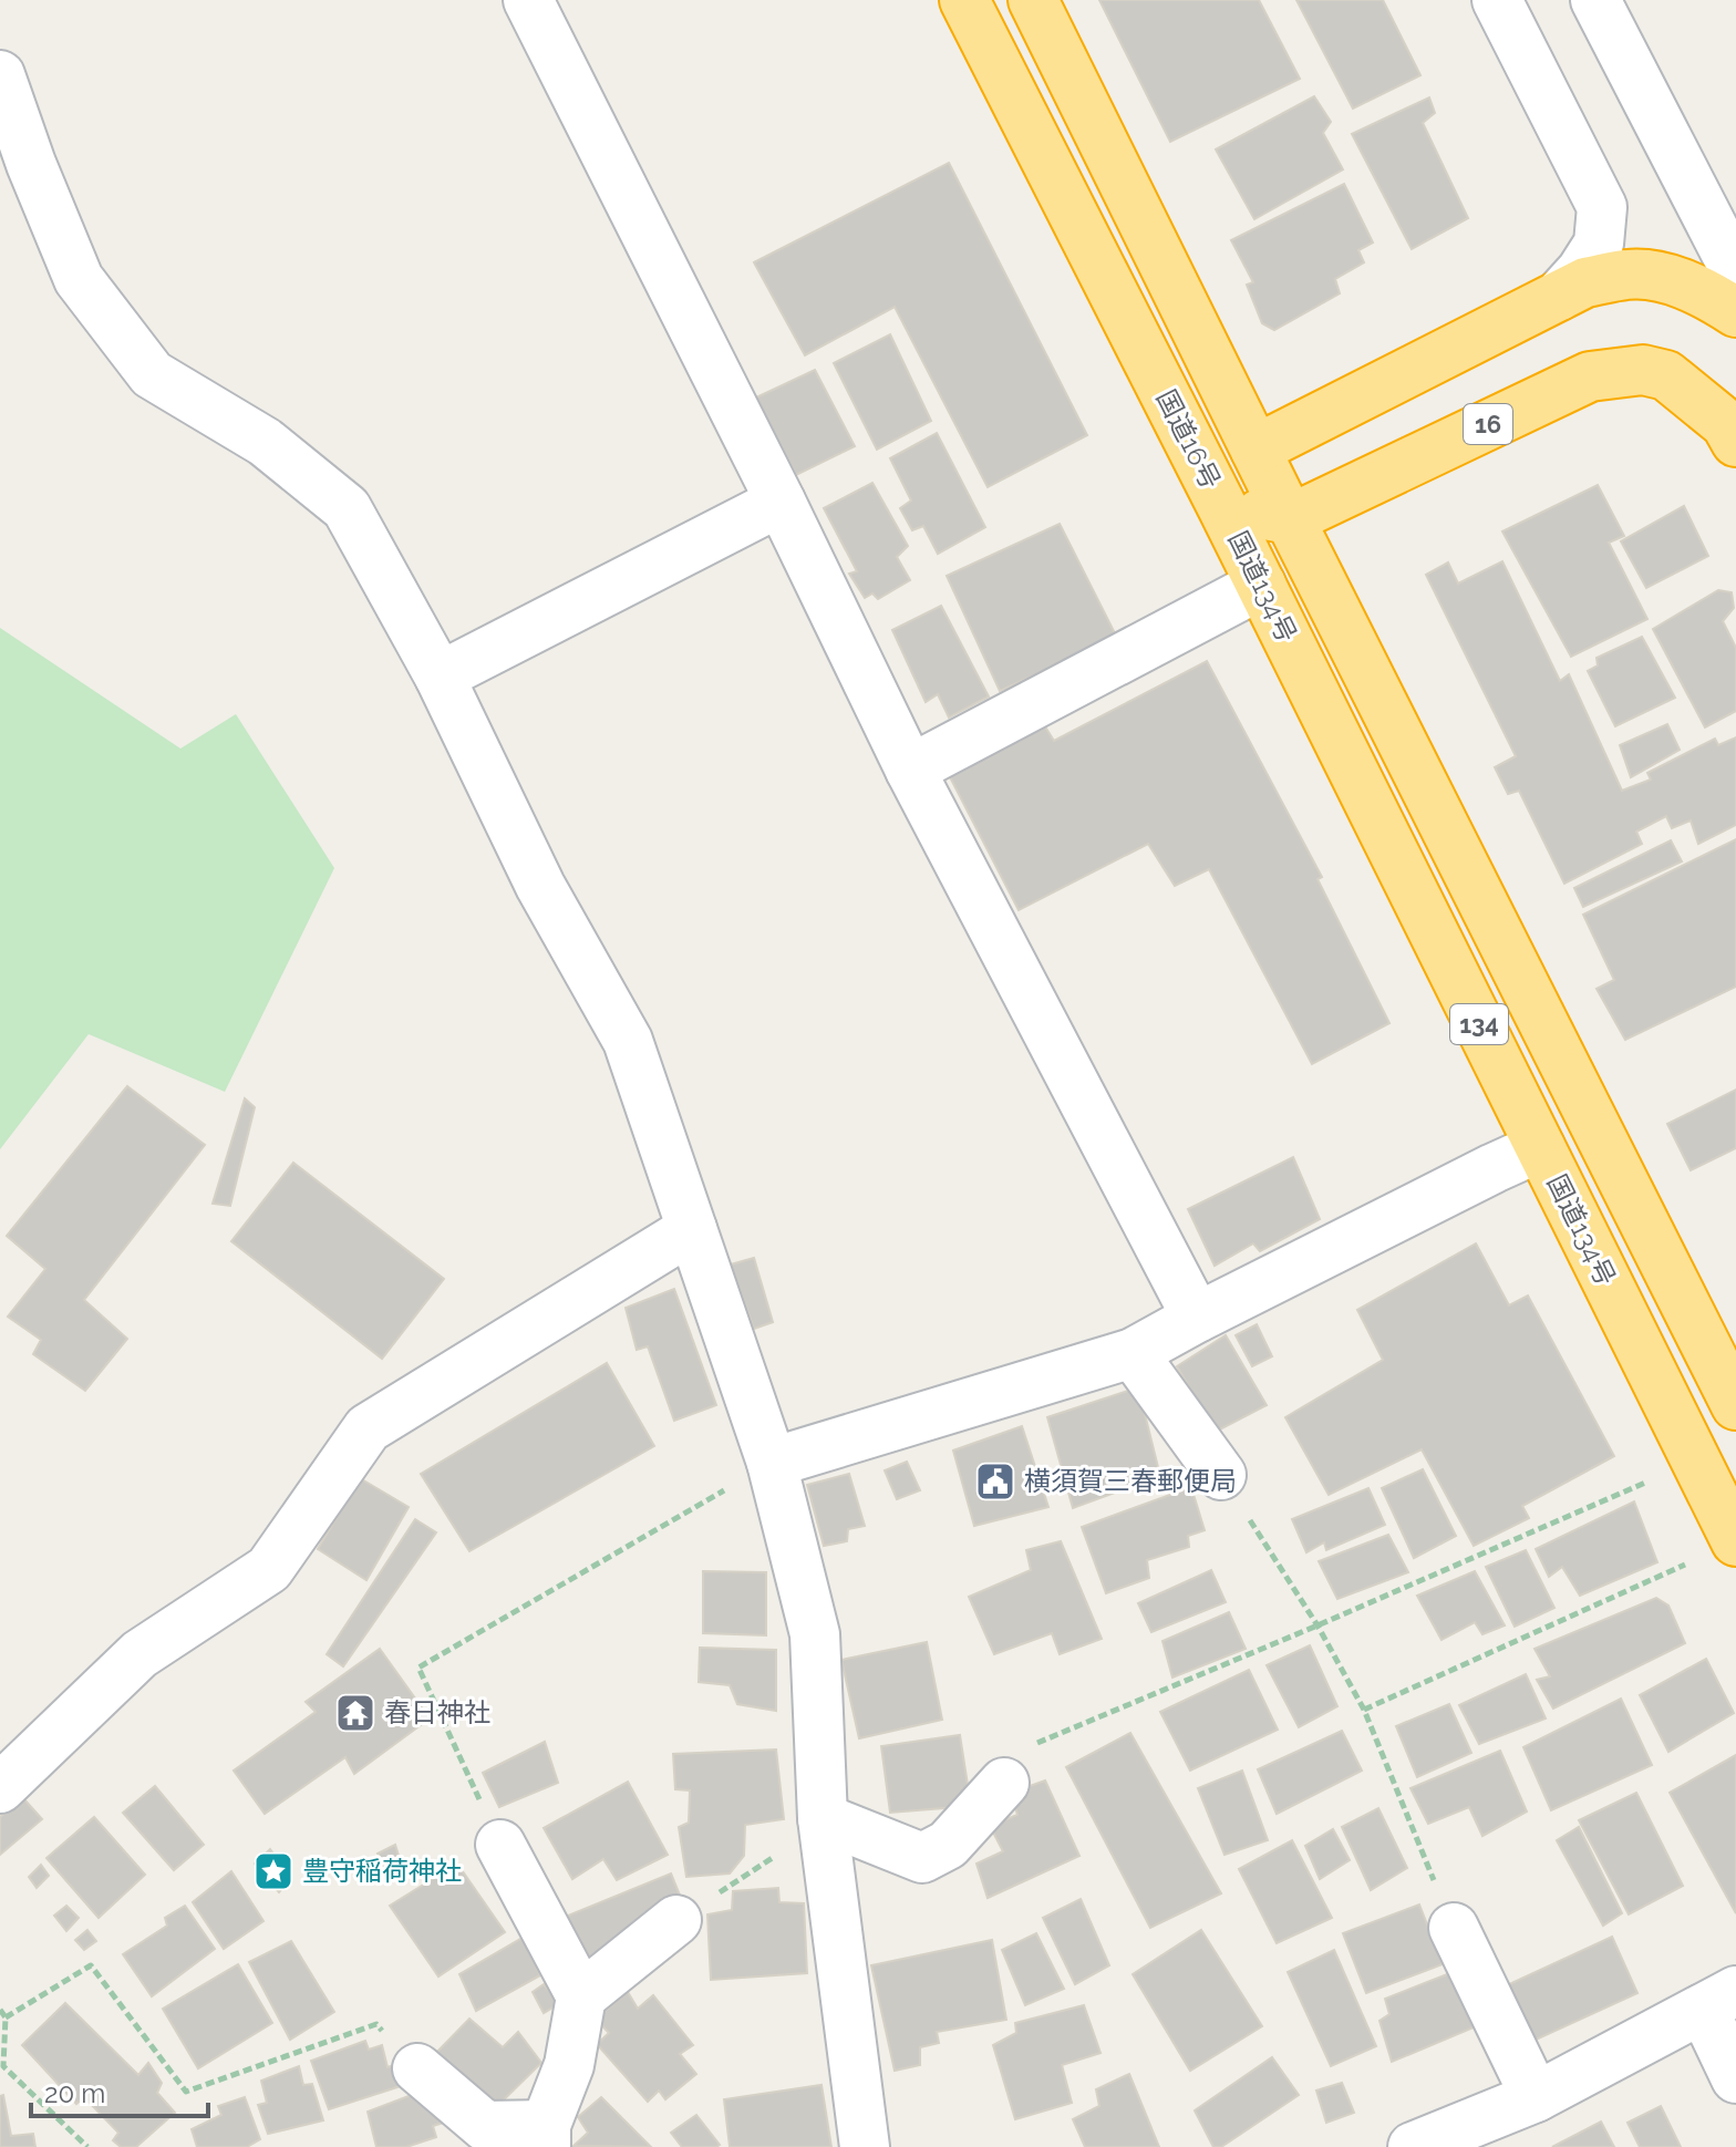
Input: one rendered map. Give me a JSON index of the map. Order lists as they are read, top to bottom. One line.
{"streets":{"highway":["16","国道16号","国道134号","134"]},"crossings":[["16","国道16号"],["16","国道134号"],["国道16号","国道134号"]],"places":{"public building":["横須賀三春郵便局"],"temple":["春日神社"],"place":["豊守稲荷神社"]},"scale_bar":"20 m"}
